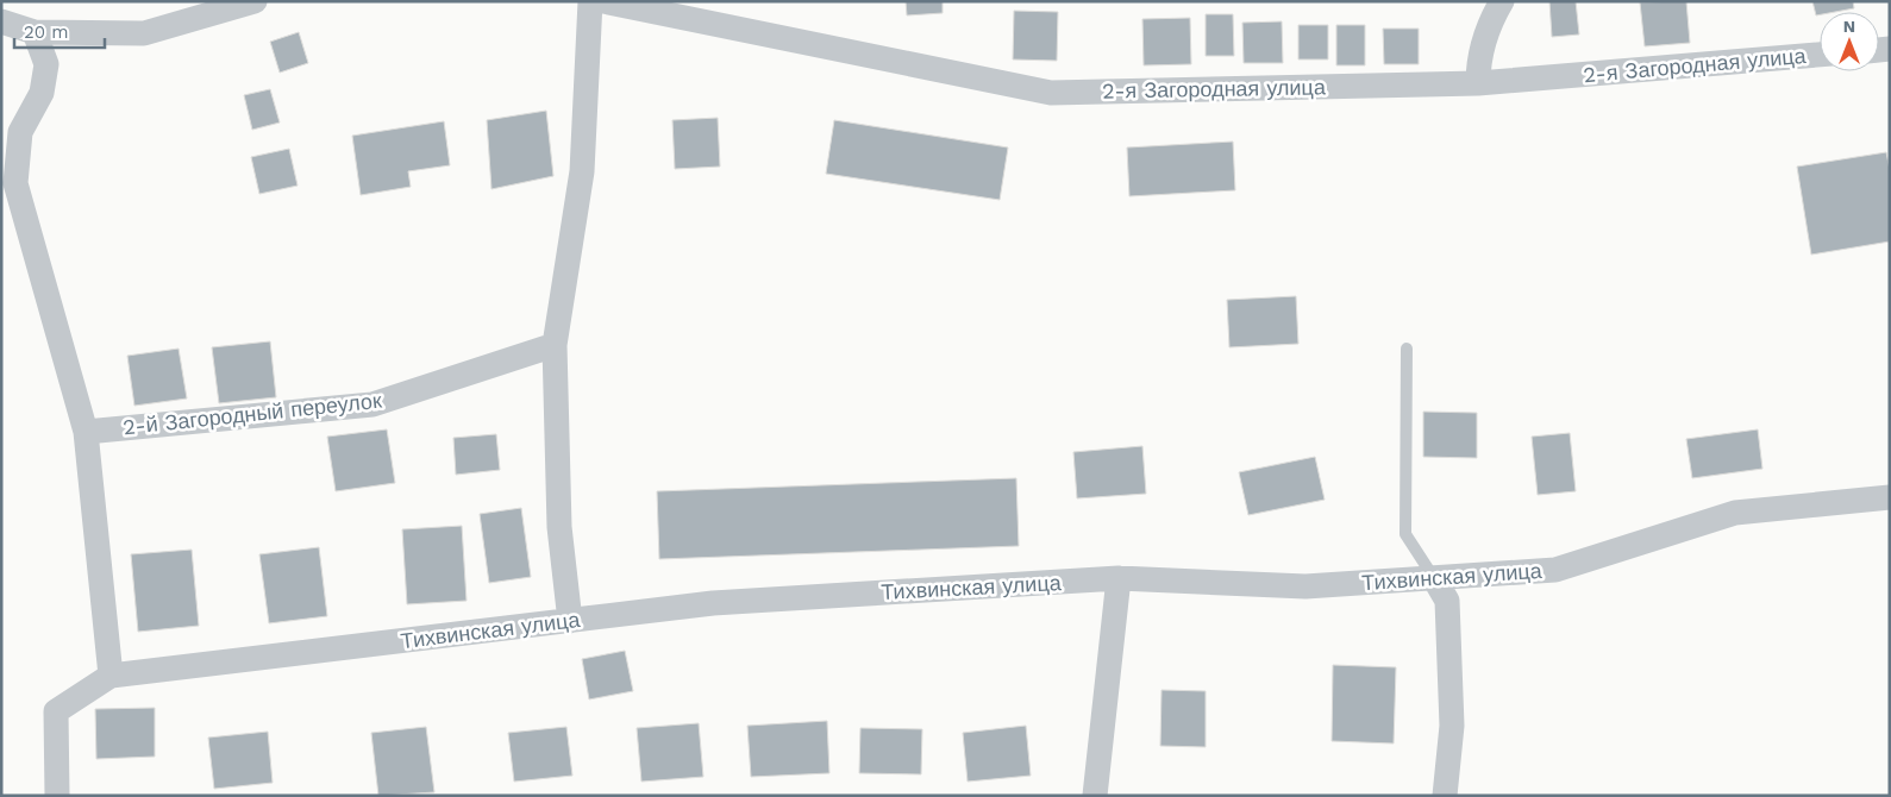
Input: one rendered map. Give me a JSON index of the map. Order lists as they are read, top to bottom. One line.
{"streets":{"street":["2-я Загородная улица","2-й Загородный переулок","Тихвинская улица"]},"scale_bar":"20 m","north":"top"}
